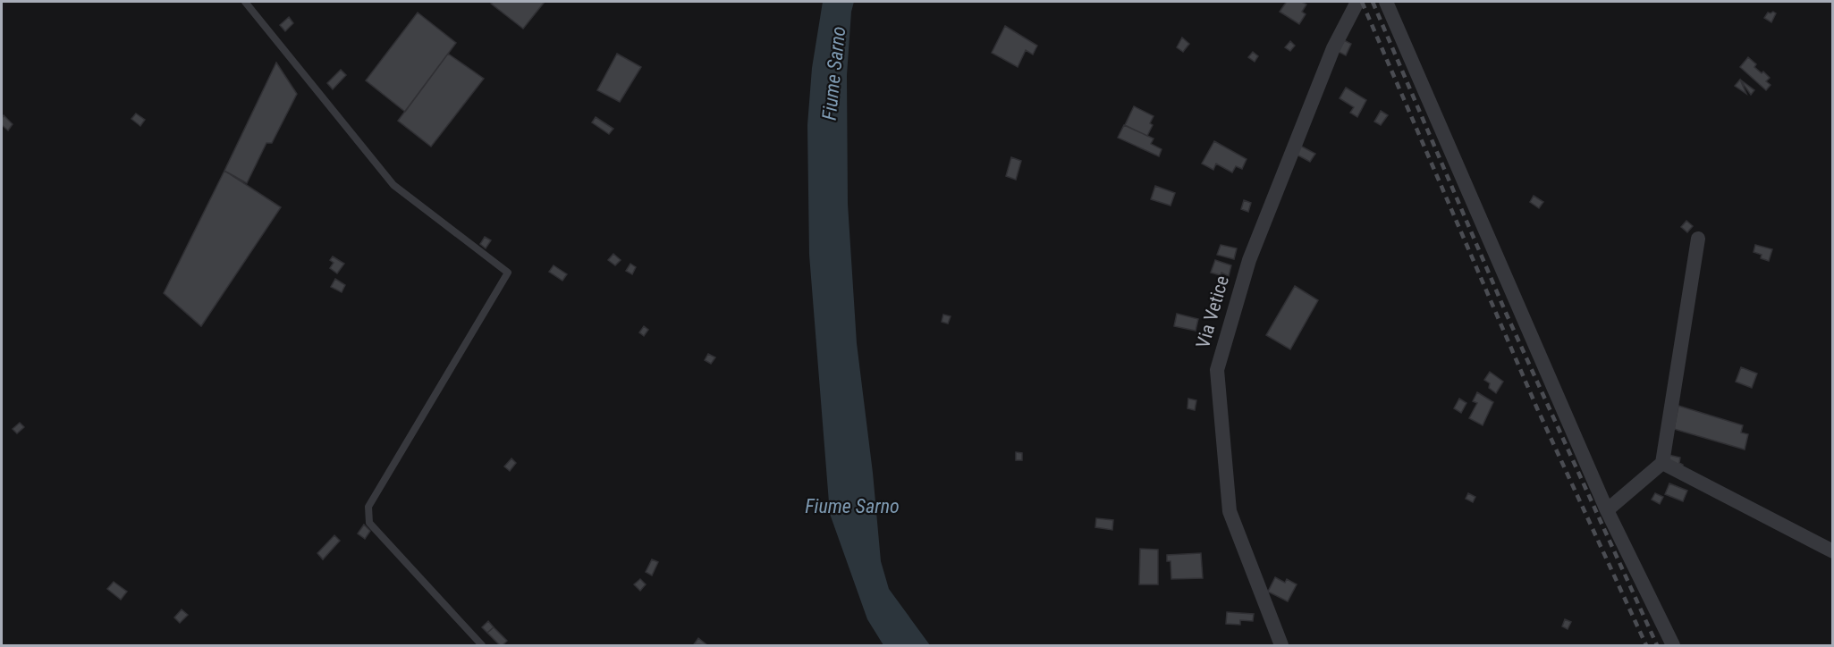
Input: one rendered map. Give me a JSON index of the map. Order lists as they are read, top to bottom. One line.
{"streets":{"street":["Via Vetice"]},"water":["Fiume Sarno"]}
